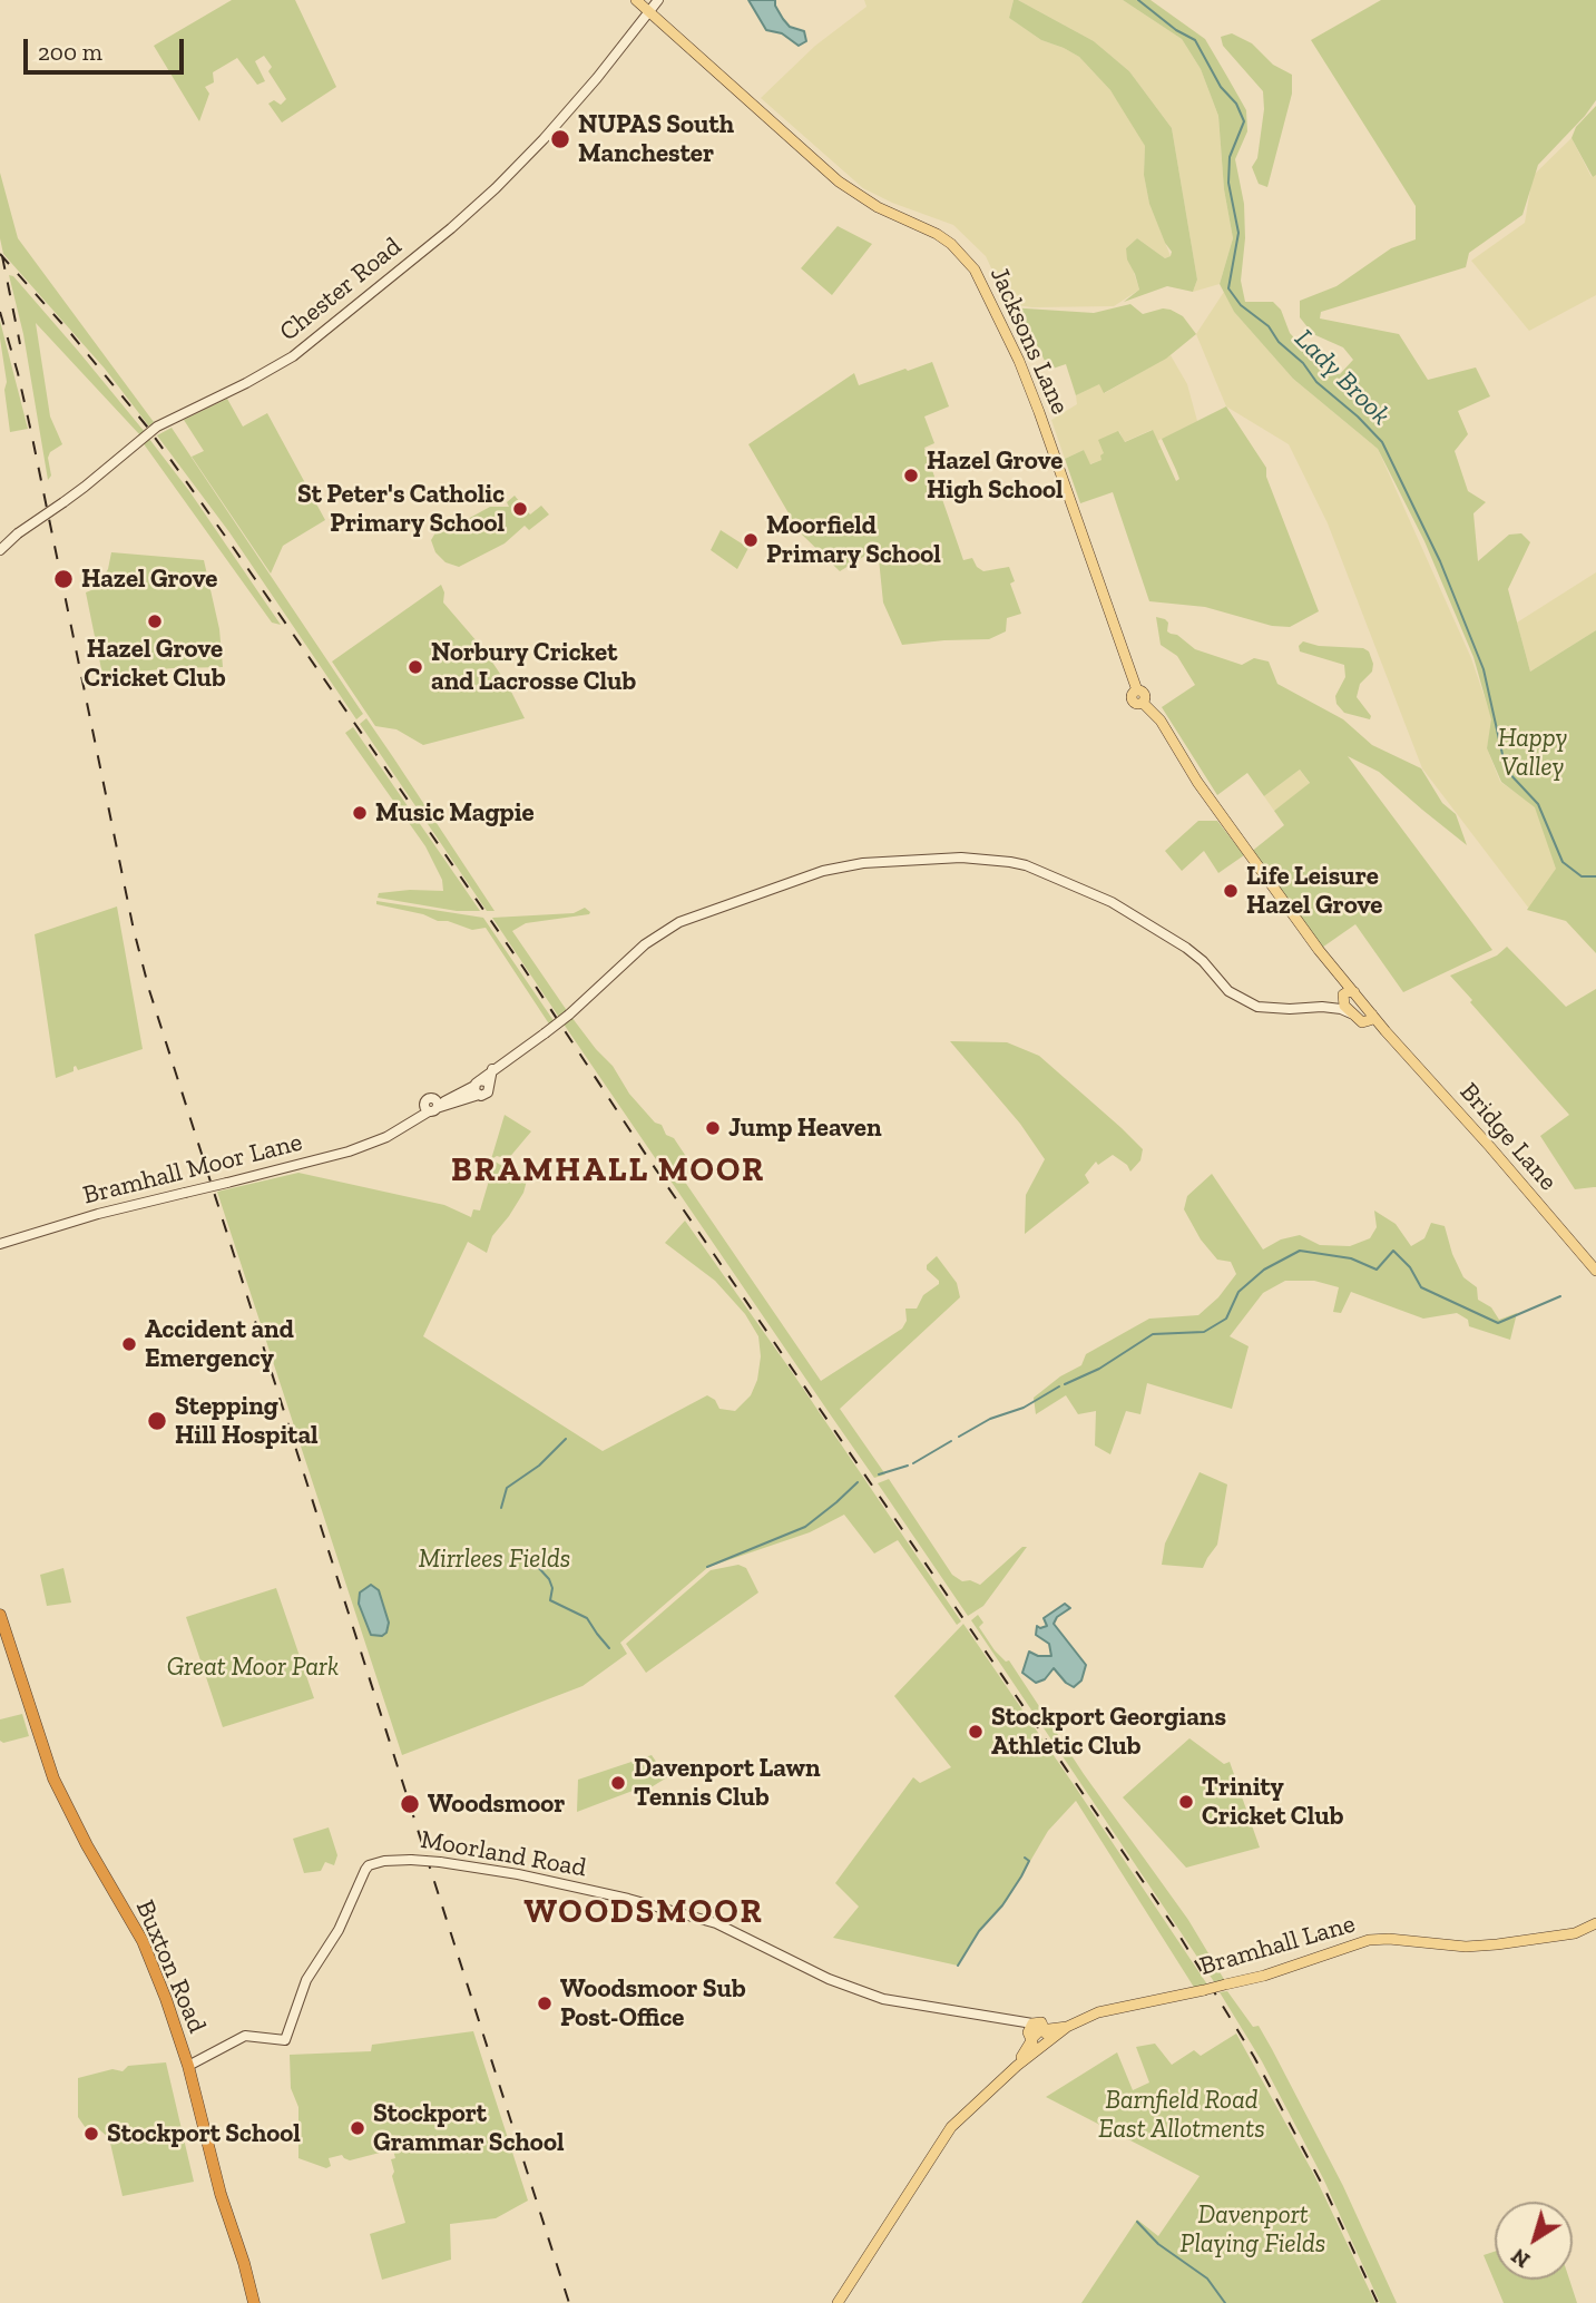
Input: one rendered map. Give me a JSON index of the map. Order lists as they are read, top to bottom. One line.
{"streets":{"highway":["Buxton Road"],"main road":["Jacksons Lane","Bridge Lane","Bramhall Lane"],"street":["Chester Road","Bramhall Moor Lane","Moorland Road"]},"crossings":[["Chester Road","Jacksons Lane"],["Jacksons Lane","Bridge Lane"],["Jacksons Lane","Bramhall Moor Lane"],["Bridge Lane","Bramhall Moor Lane"],["Moorland Road","Bramhall Lane"],["Moorland Road","Buxton Road"]],"districts":["BRAMHALL MOOR","WOODSMOOR"],"water":["Lady Brook"],"parks":["Happy Valley","Mirrlees Fields","Great Moor Park","Barnfield Road East Allotments","Davenport Playing Fields"],"places":["NUPAS South Manchester","Hazel Grove High School","St Peter's Catholic Primary School","Moorfield Primary School","Hazel Grove","Hazel Grove Cricket Club","Norbury Cricket and Lacrosse Club","Music Magpie","Life Leisure Hazel Grove","Jump Heaven","Accident and Emergency","Stepping Hill Hospital","Stockport Georgians Athletic Club","Davenport Lawn Tennis Club","Trinity Cricket Club","Woodsmoor","Woodsmoor Sub Post-Office","Stockport Grammar School","Stockport School"],"scale_bar":"200 m","north":"bottom left"}
